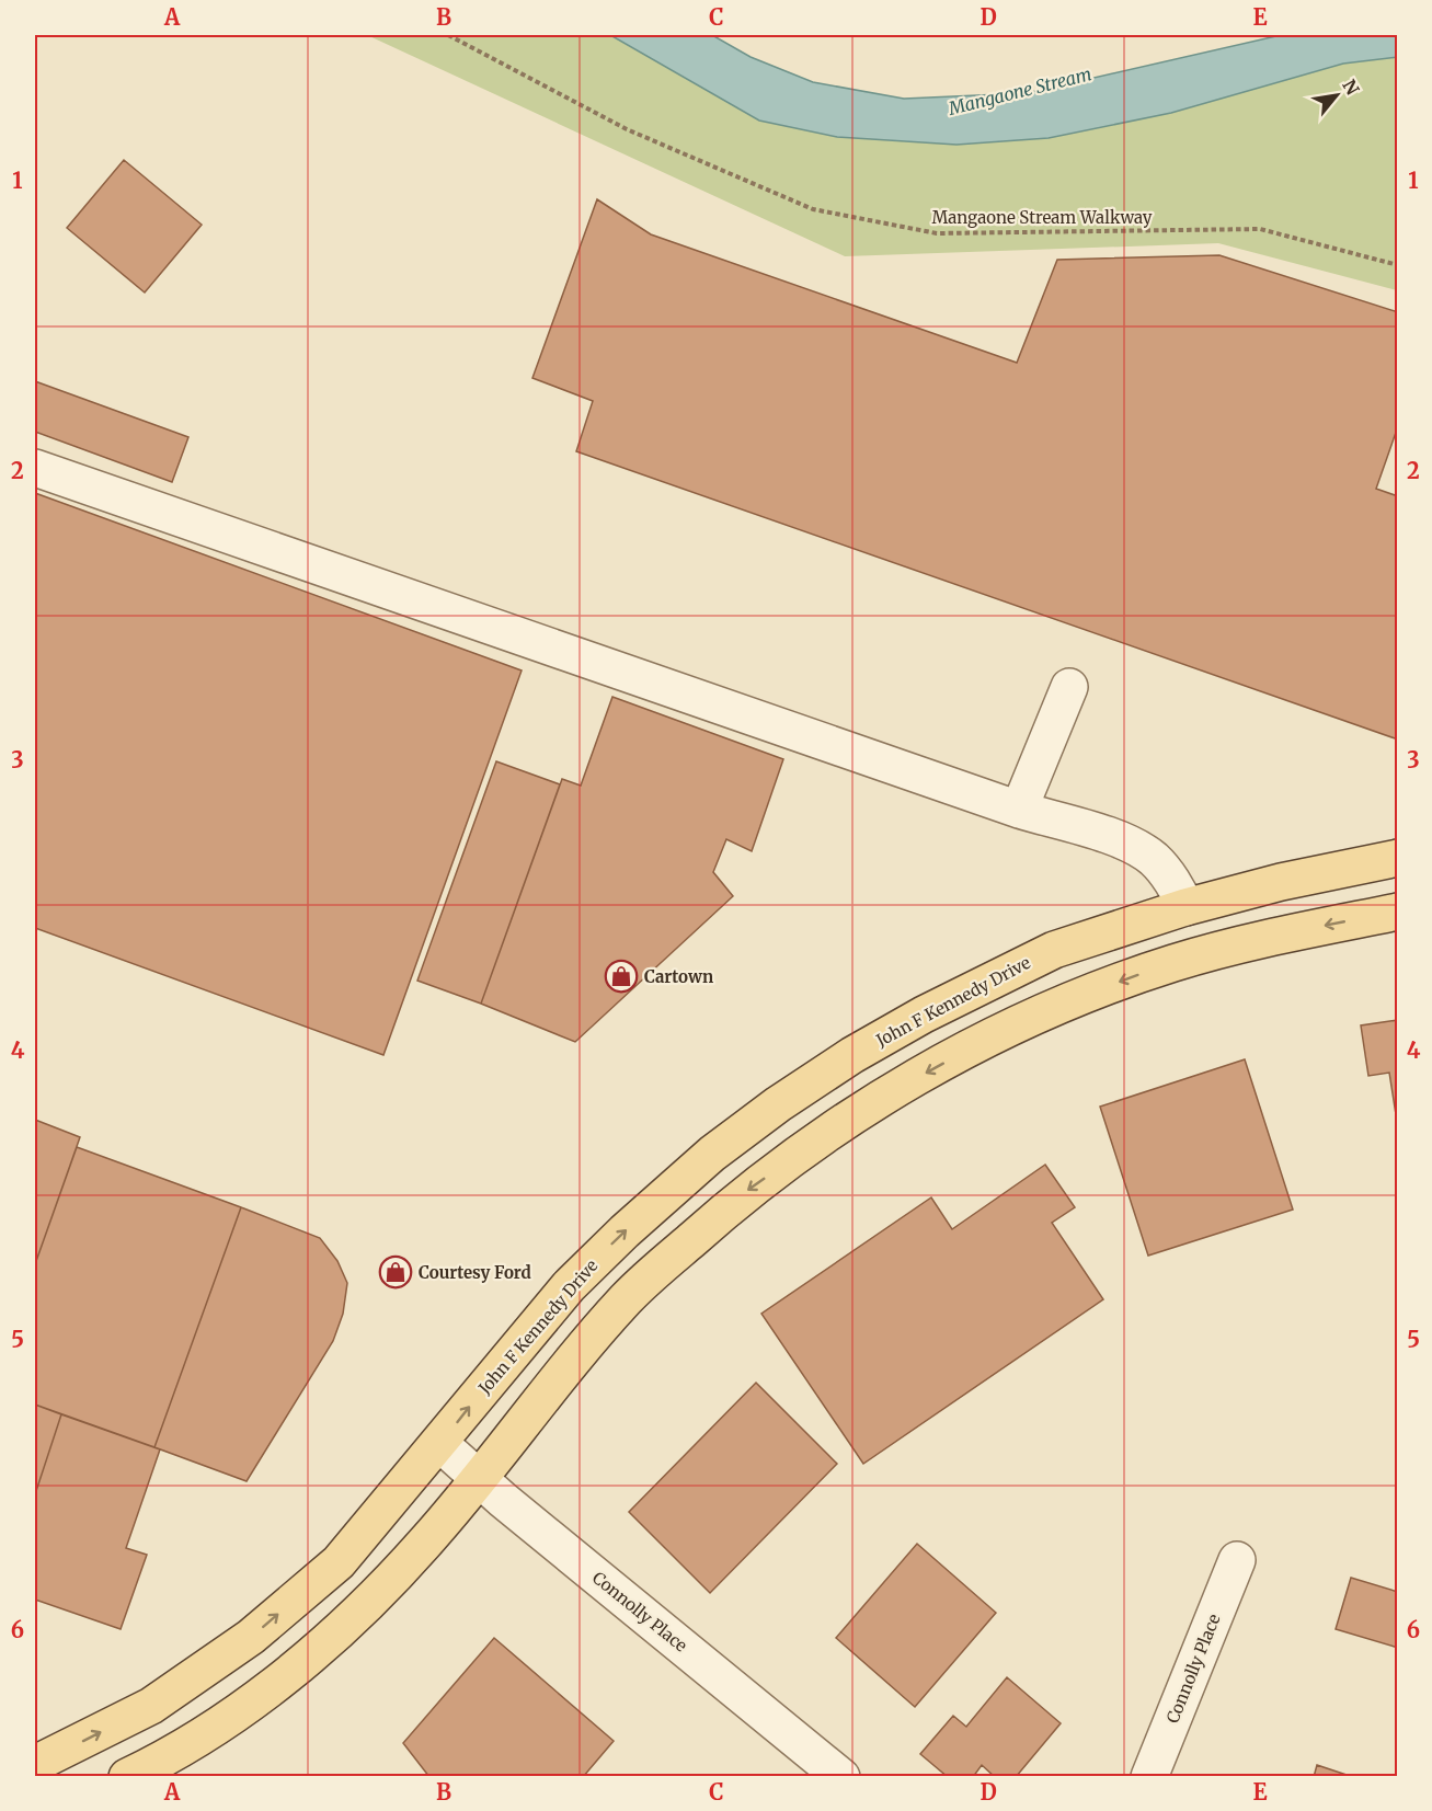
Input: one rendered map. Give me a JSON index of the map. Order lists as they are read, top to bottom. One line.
{"streets":{"main road":["John F Kennedy Drive"],"street":["Connolly Place"],"path":["Mangaone Stream Walkway"]},"crossings":[["John F Kennedy Drive","Connolly Place"]],"water":["Mangaone Stream"],"places":{"shop":["Cartown","Courtesy Ford"]},"north":"top right","grid":{"columns":["A","B","C","D","E"],"rows":["1","2","3","4","5","6"]}}
